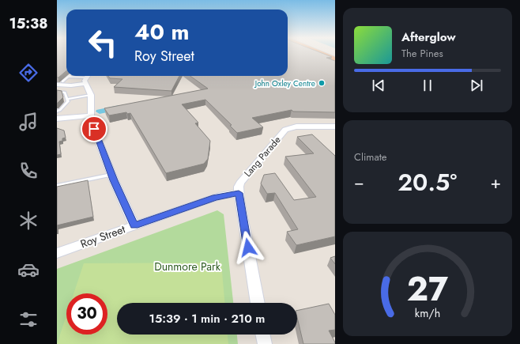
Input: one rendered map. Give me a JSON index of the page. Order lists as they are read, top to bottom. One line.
{"streets":{"street":["Lang Parade","Roy Street"]},"crossings":[["Lang Parade","Roy Street"]],"parks":["Dunmore Park"],"places":["John Oxley Centre"],"page":{"tabs":"15:38","turn":["40 m","Roy Street"],"song":["Afterglow","The Pines"],"tile":"Climate","heat":["−","20.5°","+"],"limit":"30","trip":"15:39 · 1 min · 210 m","gauge":["27","km/h"]}}
